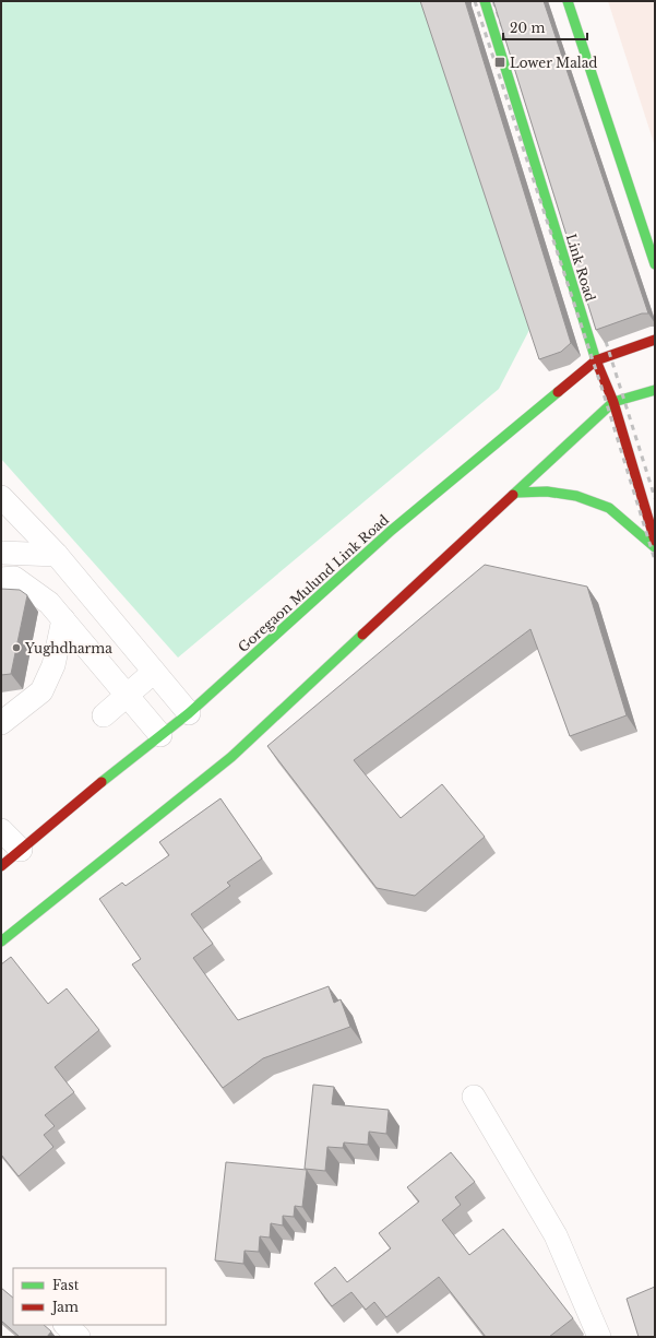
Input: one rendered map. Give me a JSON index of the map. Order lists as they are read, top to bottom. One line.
{"streets":{"main road":["Link Road","Goregaon Mulund Link Road"]},"crossings":[["Link Road","Goregaon Mulund Link Road"]],"places":{"transit":["Lower Malad"],"other":["Yughdharma"]},"legend":["Fast","Jam"],"scale_bar":"20 m"}
